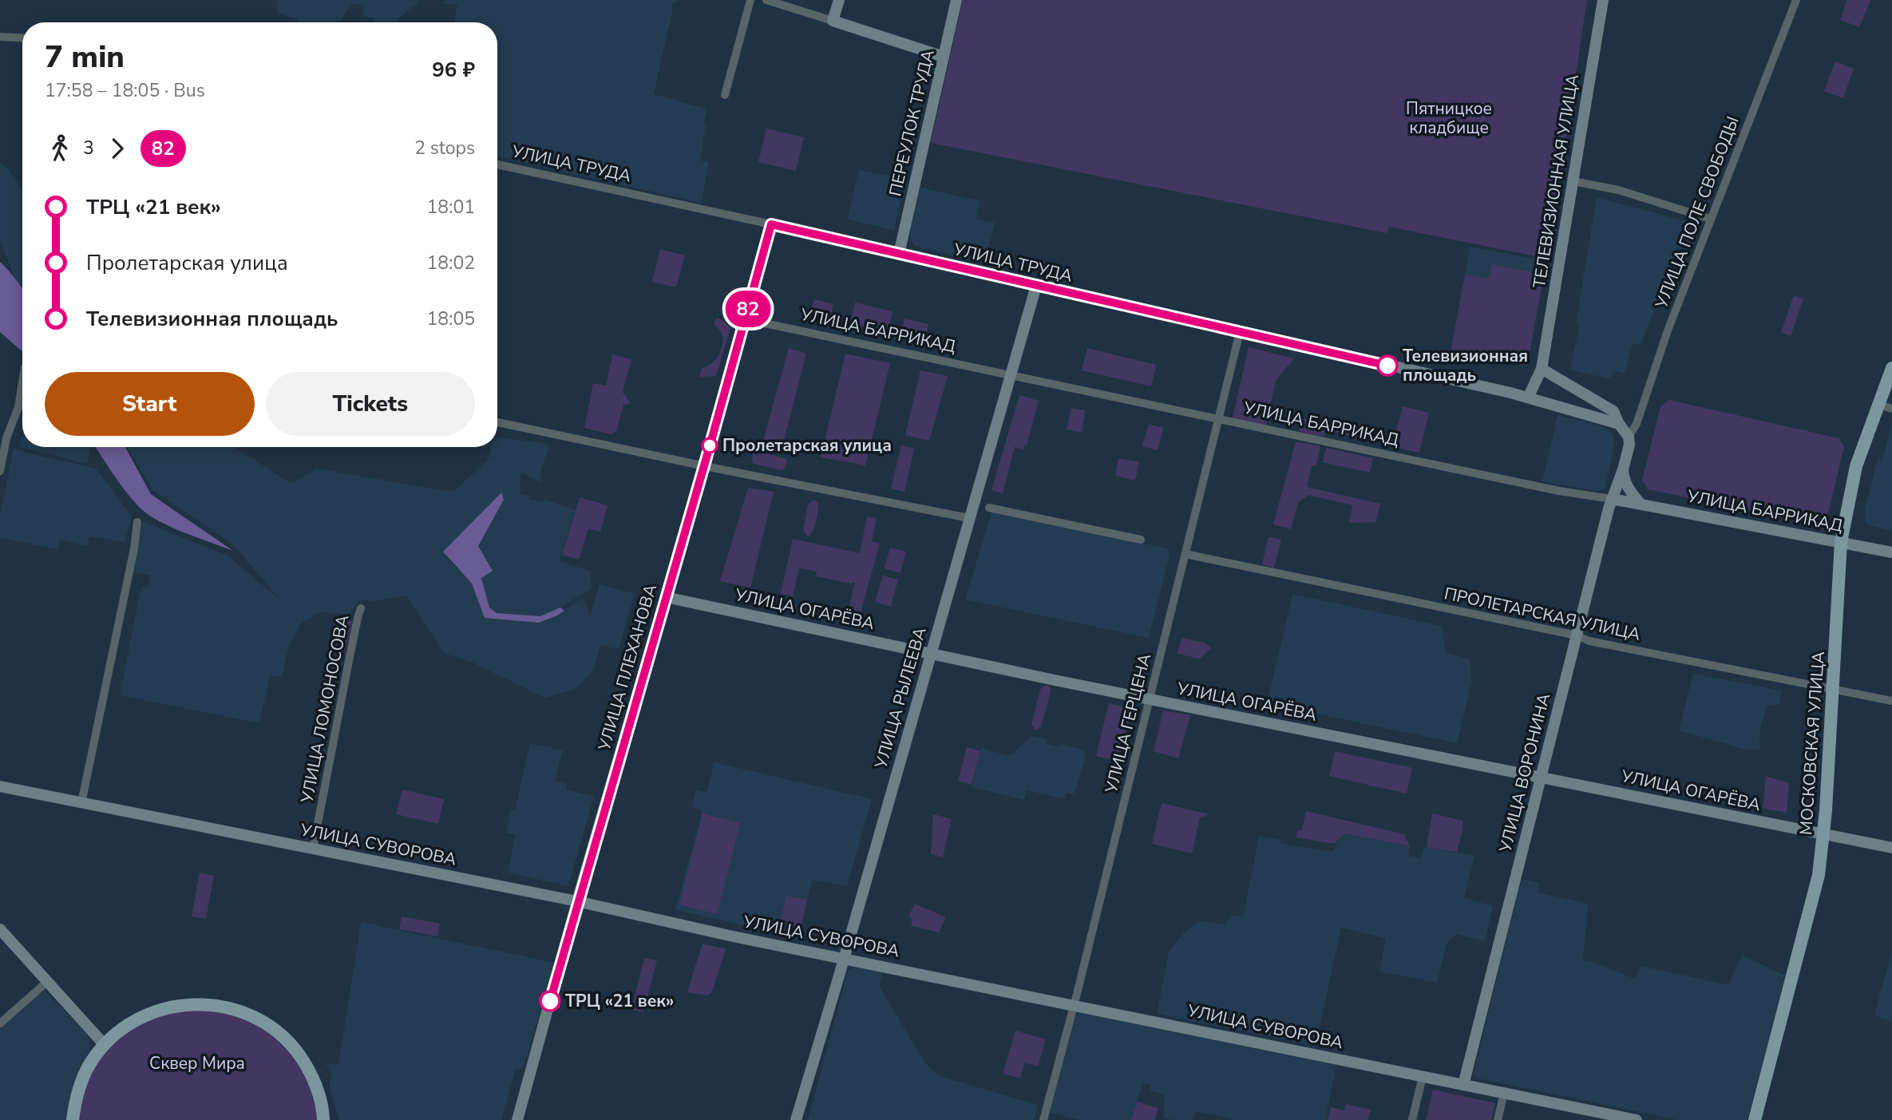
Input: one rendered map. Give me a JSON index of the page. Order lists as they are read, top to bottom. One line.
{"streets":{"main road":["МОСКОВСКАЯ УЛИЦА"],"street":["ПЕРЕУЛОК ТРУДА","УЛИЦА ТРУДА","ТЕЛЕВИЗИОННАЯ УЛИЦА","УЛИЦА ПОЛЕ СВОБОДЫ","УЛИЦА БАРРИКАД","УЛИЦА ОГАРЁВА","ПРОЛЕТАРСКАЯ УЛИЦА","УЛИЦА ПЛЕХАНОВА","УЛИЦА РЫЛЕЕВА","УЛИЦА ЛОМОНОСОВА","УЛИЦА ГЕРЦЕНА","УЛИЦА ВОРОНИНА","УЛИЦА СУВОРОВА"]},"crossings":[["ПЕРЕУЛОК ТРУДА","УЛИЦА ТРУДА"],["УЛИЦА ТРУДА","УЛИЦА ПЛЕХАНОВА"],["УЛИЦА ТРУДА","УЛИЦА РЫЛЕЕВА"],["УЛИЦА ТРУДА","УЛИЦА ГЕРЦЕНА"],["УЛИЦА БАРРИКАД","УЛИЦА ПЛЕХАНОВА"],["УЛИЦА БАРРИКАД","УЛИЦА РЫЛЕЕВА"],["УЛИЦА БАРРИКАД","УЛИЦА ГЕРЦЕНА"],["УЛИЦА БАРРИКАД","МОСКОВСКАЯ УЛИЦА"],["УЛИЦА БАРРИКАД","УЛИЦА ВОРОНИНА"],["УЛИЦА ОГАРЁВА","УЛИЦА ПЛЕХАНОВА"],["УЛИЦА ОГАРЁВА","УЛИЦА РЫЛЕЕВА"],["УЛИЦА ОГАРЁВА","УЛИЦА ГЕРЦЕНА"],["УЛИЦА ОГАРЁВА","МОСКОВСКАЯ УЛИЦА"],["УЛИЦА ОГАРЁВА","УЛИЦА ВОРОНИНА"],["ПРОЛЕТАРСКАЯ УЛИЦА","УЛИЦА ГЕРЦЕНА"],["ПРОЛЕТАРСКАЯ УЛИЦА","МОСКОВСКАЯ УЛИЦА"],["ПРОЛЕТАРСКАЯ УЛИЦА","УЛИЦА ВОРОНИНА"],["УЛИЦА ПЛЕХАНОВА","УЛИЦА СУВОРОВА"],["УЛИЦА РЫЛЕЕВА","УЛИЦА СУВОРОВА"],["УЛИЦА ЛОМОНОСОВА","УЛИЦА СУВОРОВА"],["УЛИЦА ГЕРЦЕНА","УЛИЦА СУВОРОВА"],["УЛИЦА ВОРОНИНА","УЛИЦА СУВОРОВА"]],"parks":["Пятницкое кладбище","Сквер Мира"],"places":["Телевизионная площадь","Пролетарская улица","ТРЦ «21 век»"],"lines":["bus line 82"],"page":{"on_map":"82","heading":["7 min","17:58 – 18:05 · Bus","96 ₽"],"legs":["3","82","2 stops"],"list":[{"name":"ТРЦ «21 век»","value":"18:01"},{"name":"Пролетарская улица","value":"18:02"},{"name":"Телевизионная площадь","value":"18:05"}],"buttons":["Start","Tickets"]}}
